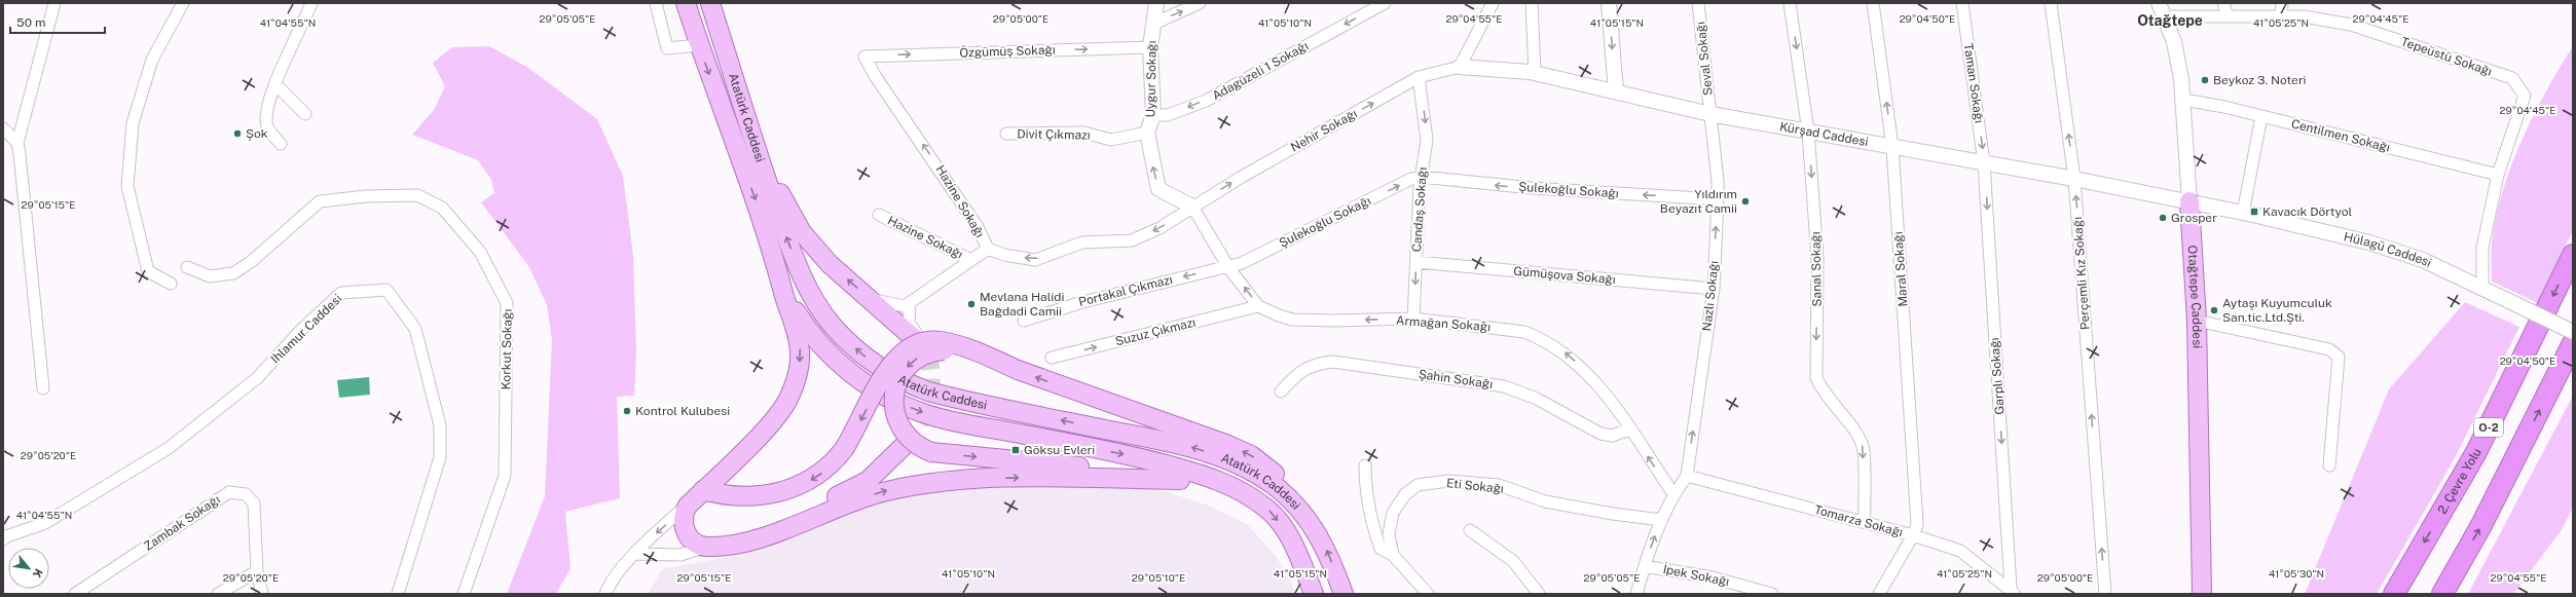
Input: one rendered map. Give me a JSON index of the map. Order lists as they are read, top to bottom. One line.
{"streets":{"highway":["O-2","2. Çevre Yolu"],"main road":["Atatürk Caddesi","Otağtepe Caddesi"],"street":["Özgümüş Sokağı","Tepeüstü Sokağı","Seval Sokağı","Adagüzeli 1 Sokaḡı","Uygur Sokağı","Taman Sokağı","Nehir Sokağı","Divit Çıkmazı","Kürşad Caddesi","Centilmen Sokağı","Şulekoğlu Sokağı","Hazine Sokaḡı","Candaş Sokağı","Şulekoğlu Sokaḡı","Hazine Sokağı","Hülagü Caddesi","Sanal Sokağı","Maral Sokağı","Perçemli Kız Sokağı","Gümüşova Sokağı","Portakal Çıkmazı","Nazlı Sokağı","Armaḡan Sokaḡı","Ihlamur Caddesi","Suzuz Çıkmazı","Korkut Sokağı","Garplı Sokağı","Şahin Sokağı","Eti Sokağı","Tomarza Sokağı","Zambak Sokağı","İpek Sokağı"]},"crossings":[["Özgümüş Sokağı","Uygur Sokağı"],["Özgümüş Sokağı","Hazine Sokaḡı"],["Tepeüstü Sokağı","Centilmen Sokağı"],["Tepeüstü Sokağı","Hülagü Caddesi"],["Tepeüstü Sokağı","Otağtepe Caddesi"],["Seval Sokağı","Kürşad Caddesi"],["Seval Sokağı","Nazlı Sokağı"],["Adagüzeli 1 Sokaḡı","Uygur Sokağı"],["Uygur Sokağı","Nehir Sokağı"],["Uygur Sokağı","Divit Çıkmazı"],["Uygur Sokağı","Hazine Sokaḡı"],["Taman Sokağı","Kürşad Caddesi"],["Taman Sokağı","Garplı Sokağı"],["Nehir Sokağı","Kürşad Caddesi"],["Nehir Sokağı","Hazine Sokaḡı"],["Nehir Sokağı","Candaş Sokağı"],["Kürşad Caddesi","Hülagü Caddesi"],["Kürşad Caddesi","Sanal Sokağı"],["Kürşad Caddesi","Maral Sokağı"],["Kürşad Caddesi","Perçemli Kız Sokağı"],["Kürşad Caddesi","Nazlı Sokağı"],["Kürşad Caddesi","Otağtepe Caddesi"],["Kürşad Caddesi","Garplı Sokağı"],["Centilmen Sokağı","Otağtepe Caddesi"],["Şulekoğlu Sokağı","Candaş Sokağı"],["Şulekoğlu Sokağı","Şulekoğlu Sokaḡı"],["Şulekoğlu Sokağı","Nazlı Sokağı"],["Candaş Sokağı","Şulekoğlu Sokaḡı"],["Candaş Sokağı","Gümüşova Sokağı"],["Candaş Sokağı","Armaḡan Sokaḡı"],["Şulekoğlu Sokaḡı","Portakal Çıkmazı"],["Hülagü Caddesi","Otağtepe Caddesi"],["Sanal Sokağı","Tomarza Sokağı"],["Maral Sokağı","Tomarza Sokağı"],["Gümüşova Sokağı","Nazlı Sokağı"],["Nazlı Sokağı","Tomarza Sokağı"],["Armaḡan Sokaḡı","Suzuz Çıkmazı"],["Armaḡan Sokaḡı","Şahin Sokağı"],["Garplı Sokağı","Tomarza Sokağı"]],"one_way":["Özgümüş Sokağı","Adagüzeli 1 Sokaḡı","Uygur Sokağı","Taman Sokağı","Nehir Sokağı","Şulekoğlu Sokağı","Hazine Sokaḡı","Candaş Sokağı","Şulekoğlu Sokaḡı","Sanal Sokağı","Perçemli Kız Sokağı","Portakal Çıkmazı","Nazlı Sokağı","Armaḡan Sokaḡı","Suzuz Çıkmazı","Garplı Sokağı"],"districts":["Otağtepe"],"places":{"other":["Beykoz 3. Noteri","Şok","Yıldırım Beyazıt Camii","Grosper","Mevlana Halidi Bağdadi Camii","Aytaşı Kuyumculuk San.tic.Ltd.Şti.","Kontrol Kulubesi"],"transit":["Kavacık Dörtyol","Göksu Evleri"]},"scale_bar":"50 m","north":"bottom right","coordinates":["29°04'45\"E","29°05'05\"E","29°05'00\"E","29°04'55\"E","29°04'50\"E","41°04'55\"N","41°05'10\"N","41°05'15\"N","41°05'25\"N","29°05'15\"E","29°05'20\"E","41°05'30\"N","29°05'10\"E"]}
